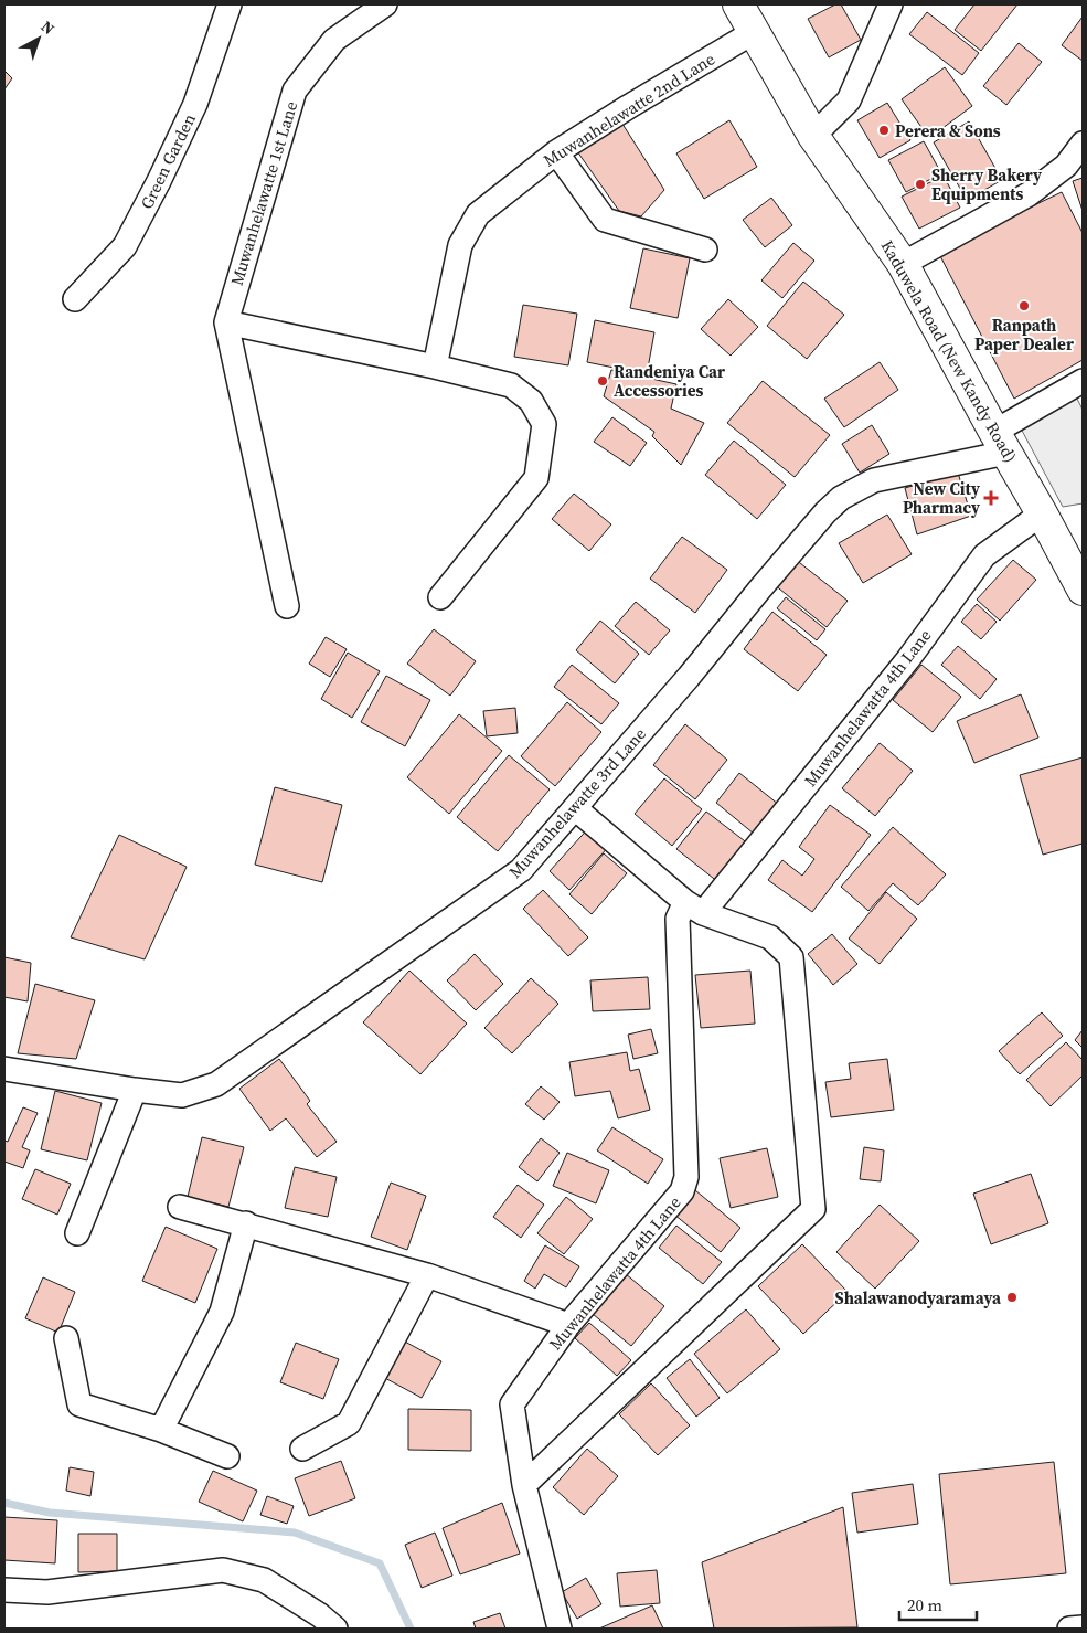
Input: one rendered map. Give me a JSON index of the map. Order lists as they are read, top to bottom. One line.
{"streets":{"main road":["Kaduwela Road (New Kandy Road)"],"street":["Muwanhelawatte 2nd Lane","Green Garden","Muwanhelawatte 1st Lane","Muwanhelawatta 4th Lane","Muwanhelawatte 3rd Lane"]},"crossings":[["Muwanhelawatte 2nd Lane","Kaduwela Road (New Kandy Road)"],["Kaduwela Road (New Kandy Road)","Muwanhelawatta 4th Lane"],["Kaduwela Road (New Kandy Road)","Muwanhelawatte 3rd Lane"]],"places":{"other":["Perera & Sons","Sherry Bakery Equipments","Ranpath Paper Dealer","Randeniya Car Accessories","Shalawanodyaramaya"],"health":["New City Pharmacy"]},"scale_bar":"20 m","north":"top right"}
